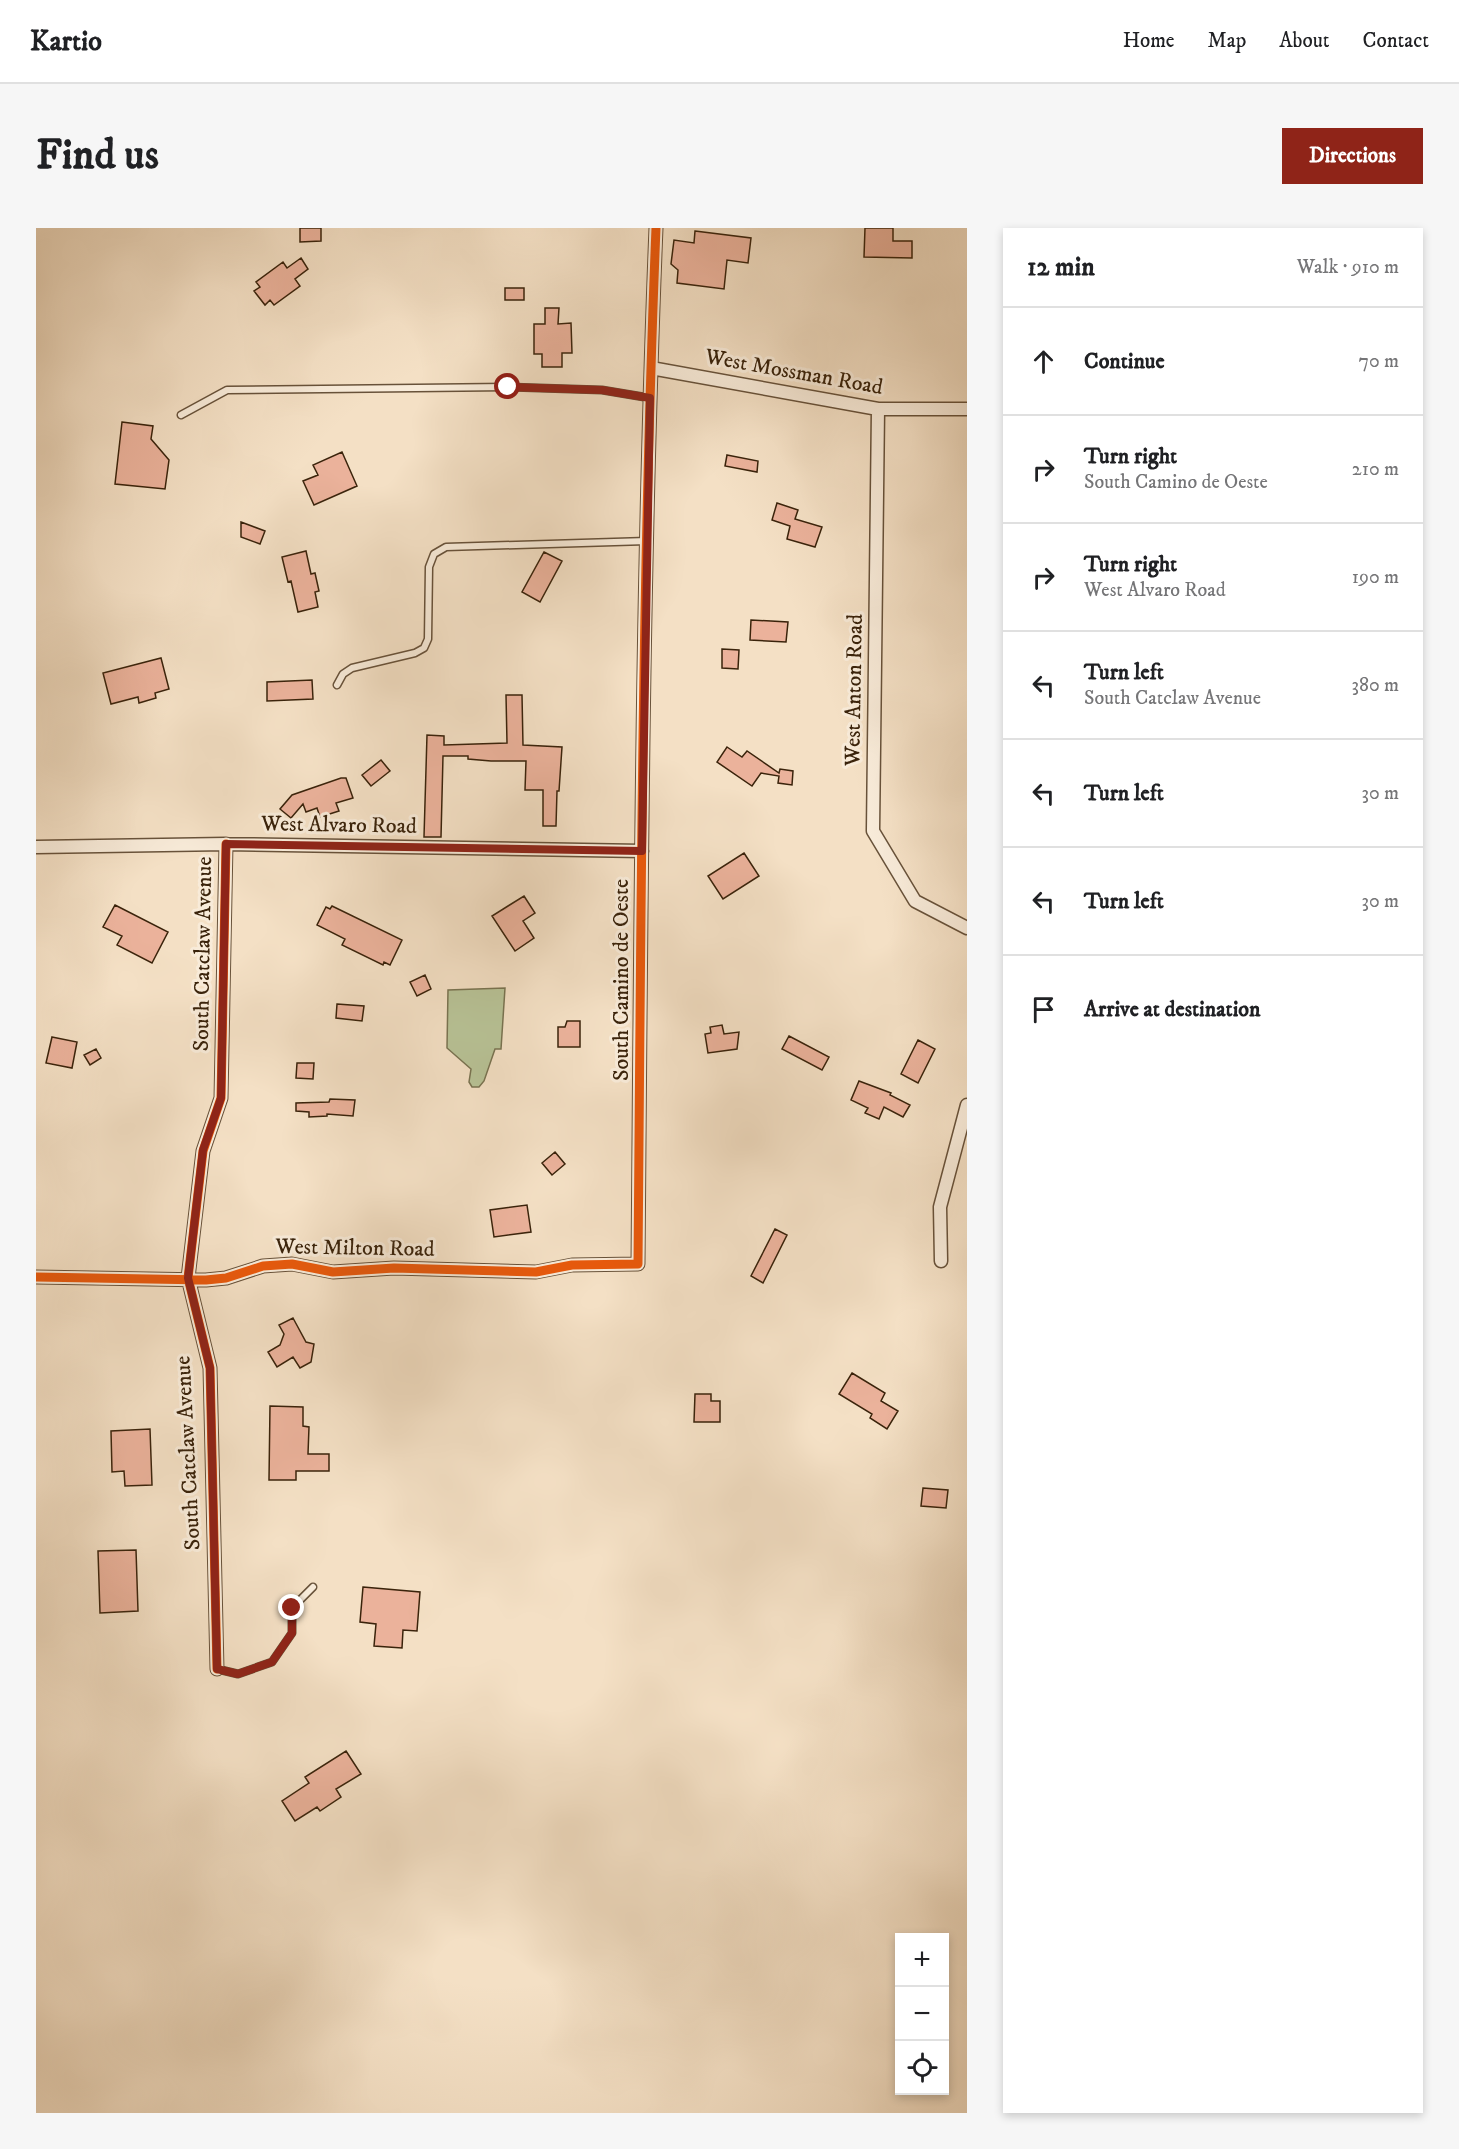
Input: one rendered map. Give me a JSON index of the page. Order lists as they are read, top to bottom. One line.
{"streets":{"street":["West Mossman Road","West Anton Road","West Alvaro Road","South Catclaw Avenue","South Camino de Oeste","West Milton Road"]},"crossings":[["West Mossman Road","West Anton Road"],["West Mossman Road","South Camino de Oeste"],["West Alvaro Road","South Catclaw Avenue"],["West Alvaro Road","South Camino de Oeste"],["South Catclaw Avenue","West Milton Road"],["South Camino de Oeste","West Milton Road"]],"page":{"header":"Kartio","nav":["Home","Map","About","Contact"],"buttons":"Directions","title":"Find us","heading":["12 min","Walk · 910 m"],"list":[["Continue","70 m"],["Turn right","South Camino de Oeste","210 m"],["Turn right","West Alvaro Road","190 m"],["Turn left","South Catclaw Avenue","380 m"],["Turn left","30 m"],["Turn left","30 m"],"Arrive at destination"],"map_buttons":["+","−"]}}
